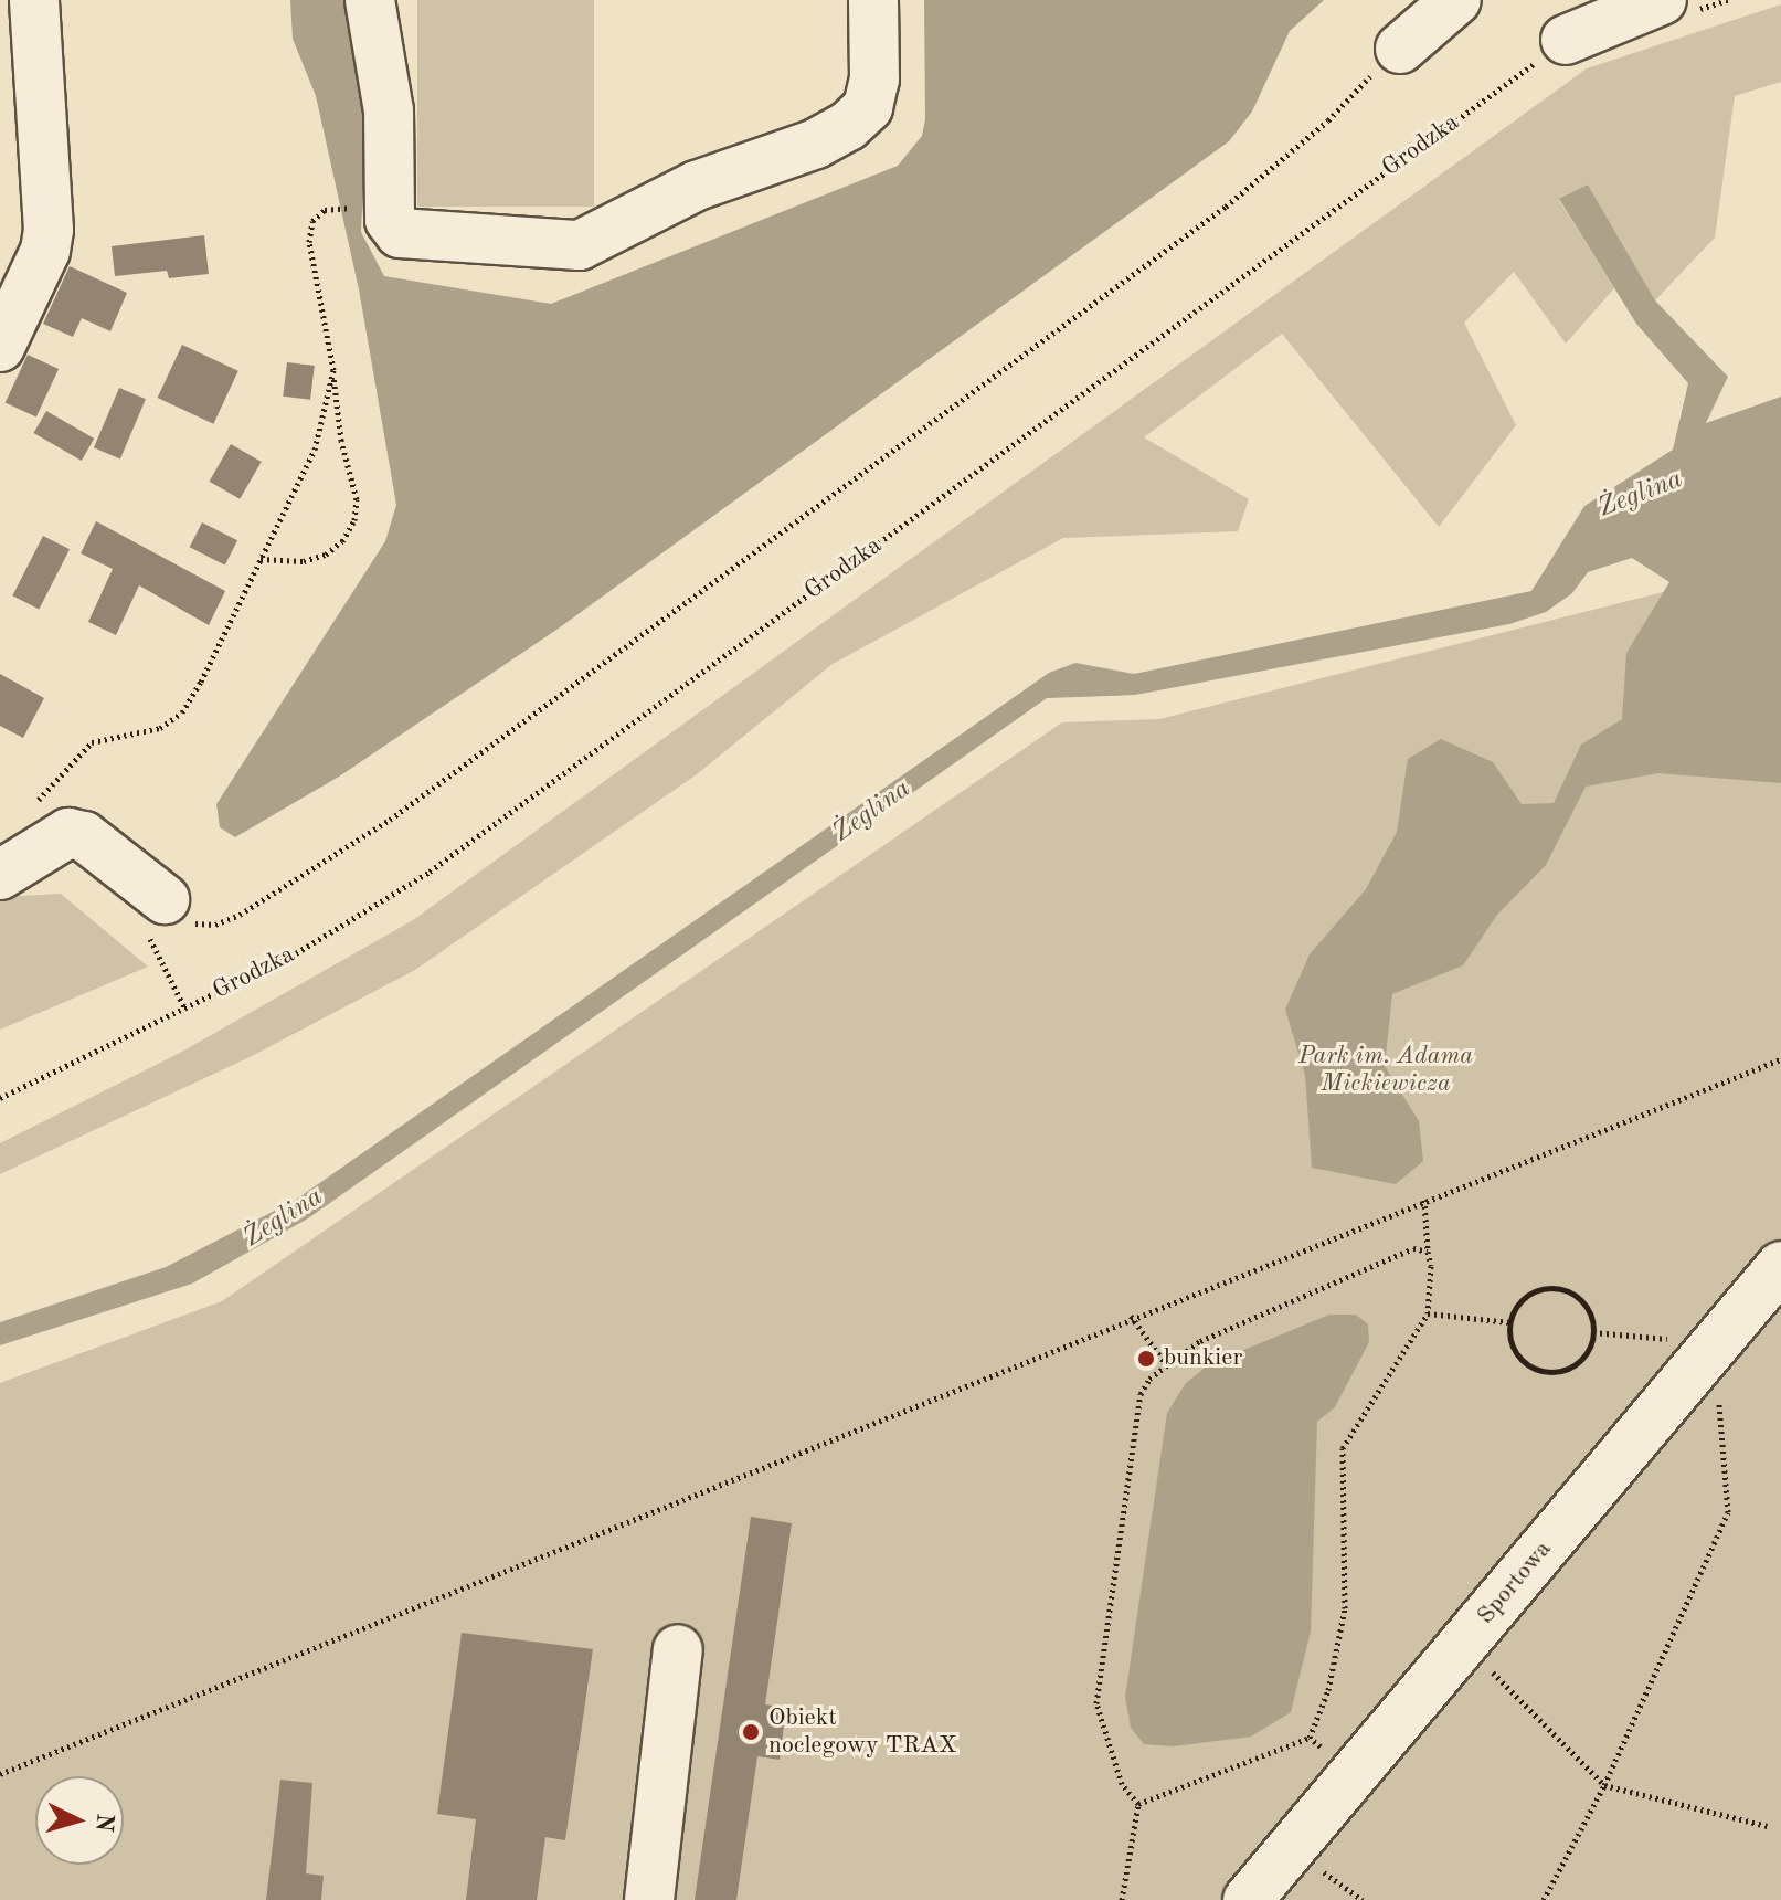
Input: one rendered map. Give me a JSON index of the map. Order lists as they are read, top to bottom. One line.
{"streets":{"street":["Sportowa"],"path":["Grodzka"]},"water":["Żeglina"],"parks":["Park im. Adama Mickiewicza"],"places":["bunkier","Obiekt noclegowy TRAX"],"north":"right"}
